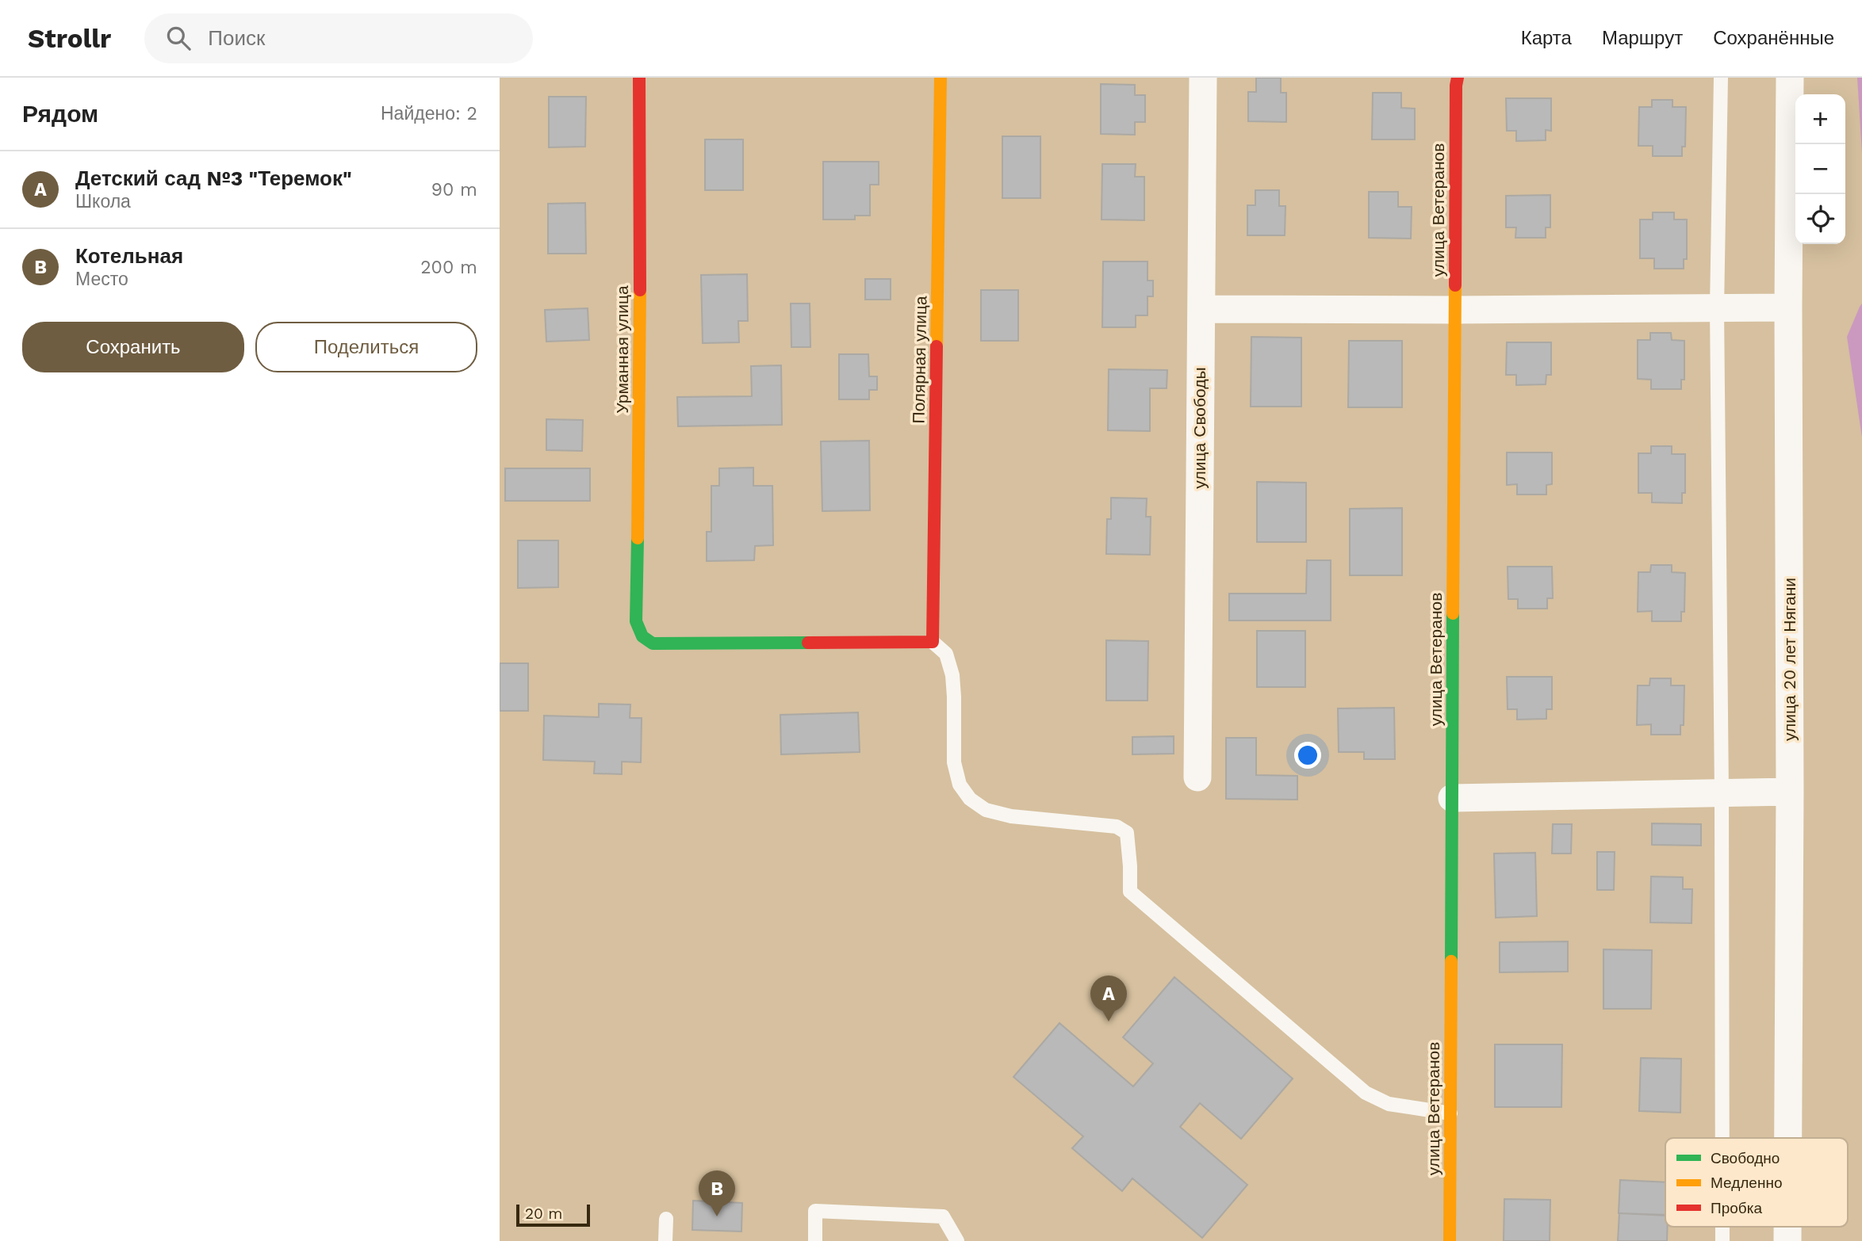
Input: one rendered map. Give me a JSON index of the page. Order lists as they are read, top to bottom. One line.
{"streets":{"street":["улица Ветеранов","Урманная улица","Полярная улица","улица Свободы","улица 20 лет Нягани"]},"crossings":[["Урманная улица","Полярная улица"]],"legend":["Свободно","Медленно","Пробка"],"scale_bar":"20 m","page":{"header":"Strollr","search":"Поиск","nav":["Карта","Маршрут","Сохранённые"],"heading":["Рядом","Найдено: 2"],"map_buttons":["+","−"],"list":[{"mark":"A","name":"Детский сад №3 \"Теремок\"","note":"Школа","value":"90 m"},{"mark":"B","name":"Котельная","note":"Место","value":"200 m"}],"buttons":["Сохранить","Поделиться"],"pins":["A","B"],"scale":"20 m"}}
